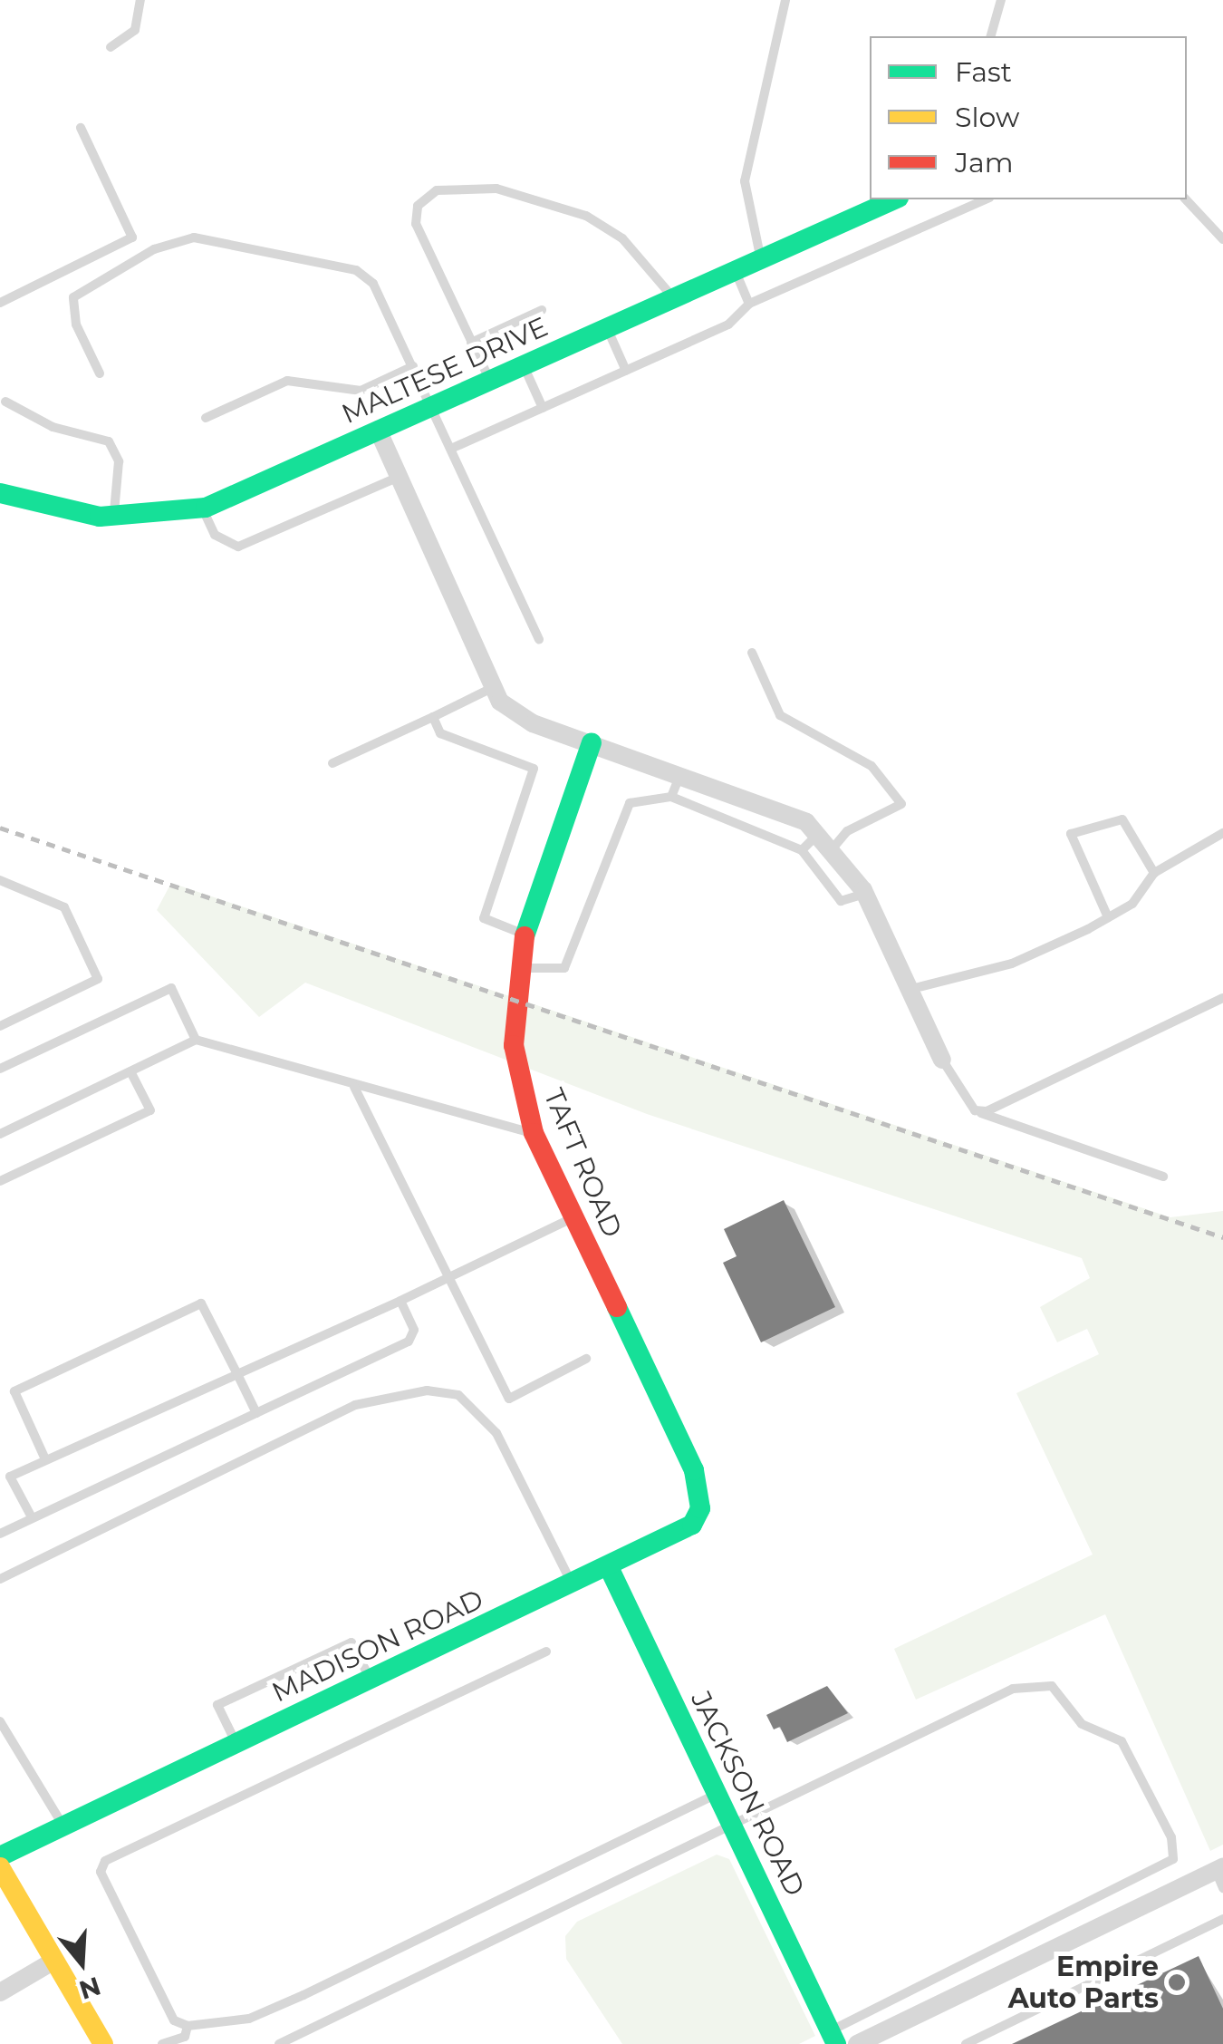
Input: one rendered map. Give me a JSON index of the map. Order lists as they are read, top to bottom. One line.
{"streets":{"street":["MALTESE DRIVE","TAFT ROAD","MADISON ROAD","JACKSON ROAD"]},"crossings":[["TAFT ROAD","MADISON ROAD"],["MADISON ROAD","JACKSON ROAD"]],"places":["Empire Auto Parts"],"legend":["Fast","Slow","Jam"],"north":"bottom"}
